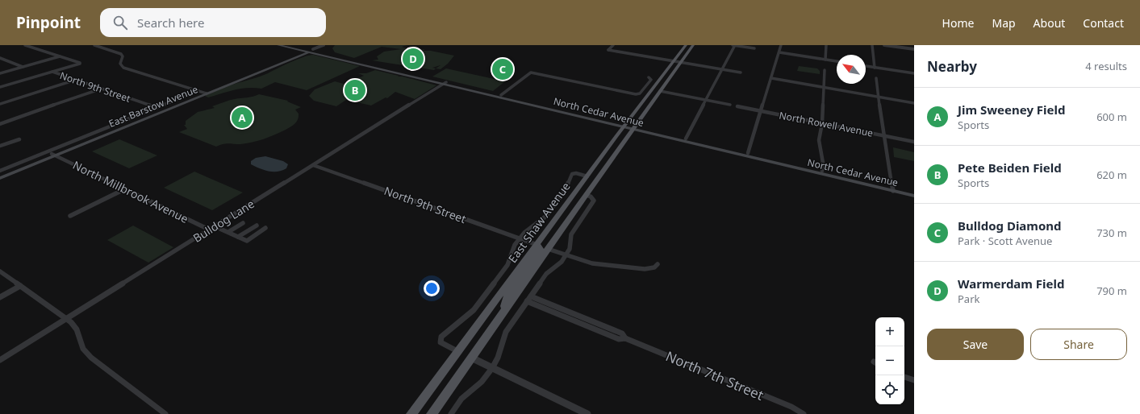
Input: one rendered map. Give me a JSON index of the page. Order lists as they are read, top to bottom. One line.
{"streets":{"main road":["East Barstow Avenue","North Cedar Avenue","East Shaw Avenue"],"street":["North 9th Street","North Rowell Avenue","North Millbrook Avenue","Bulldog Lane","North 7th Street"]},"crossings":[["North 9th Street","Bulldog Lane"],["North 9th Street","East Shaw Avenue"],["East Barstow Avenue","North Cedar Avenue"],["East Barstow Avenue","North Millbrook Avenue"],["North Cedar Avenue","Bulldog Lane"],["North Cedar Avenue","East Shaw Avenue"],["North Millbrook Avenue","Bulldog Lane"]],"north":"top left","page":{"header":"Pinpoint","search":"Search here","nav":["Home","Map","About","Contact"],"heading":["Nearby","4 results"],"pins":["D","C","B","A"],"list":[{"mark":"A","name":"Jim Sweeney Field","note":"Sports","value":"600 m"},{"mark":"B","name":"Pete Beiden Field","note":"Sports","value":"620 m"},{"mark":"C","name":"Bulldog Diamond","note":"Park · Scott Avenue","value":"730 m"},{"mark":"D","name":"Warmerdam Field","note":"Park","value":"790 m"}],"map_buttons":["+","−"],"buttons":["Save","Share"]}}
